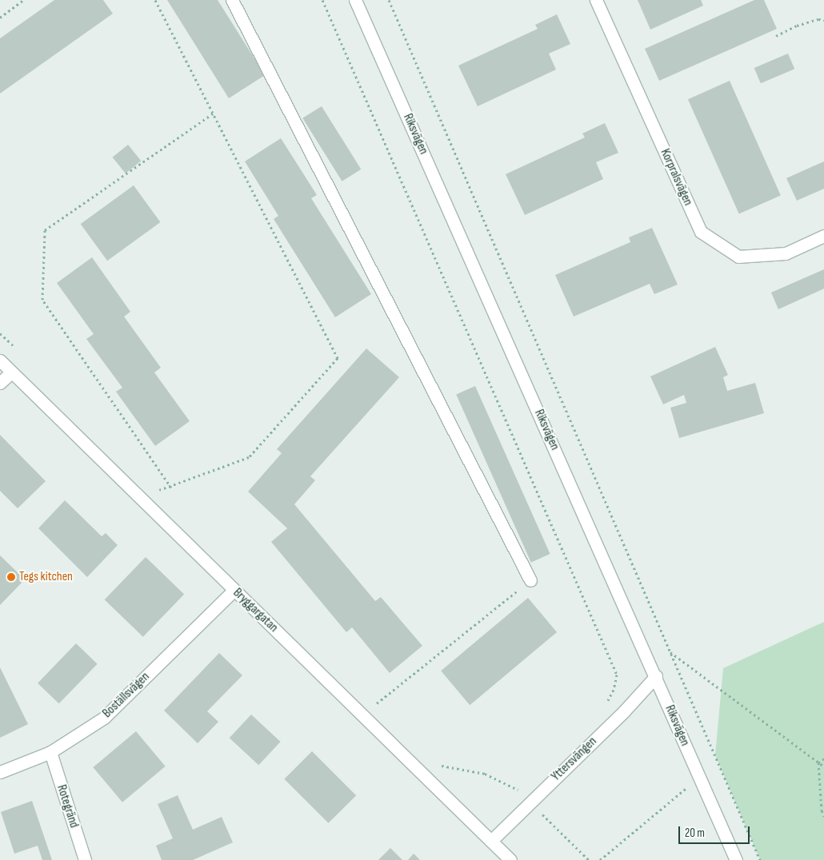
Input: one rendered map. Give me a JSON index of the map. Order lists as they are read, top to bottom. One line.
{"streets":{"street":["Riksvägen","Korpralsvägen","Bryggargatan","Boställsvägen","Yttersvängen","Rotegränd"]},"crossings":[["Riksvägen","Yttersvängen"],["Bryggargatan","Boställsvägen"],["Bryggargatan","Yttersvängen"],["Boställsvägen","Rotegränd"]],"places":["Tegs kitchen"],"scale_bar":"20 m"}
